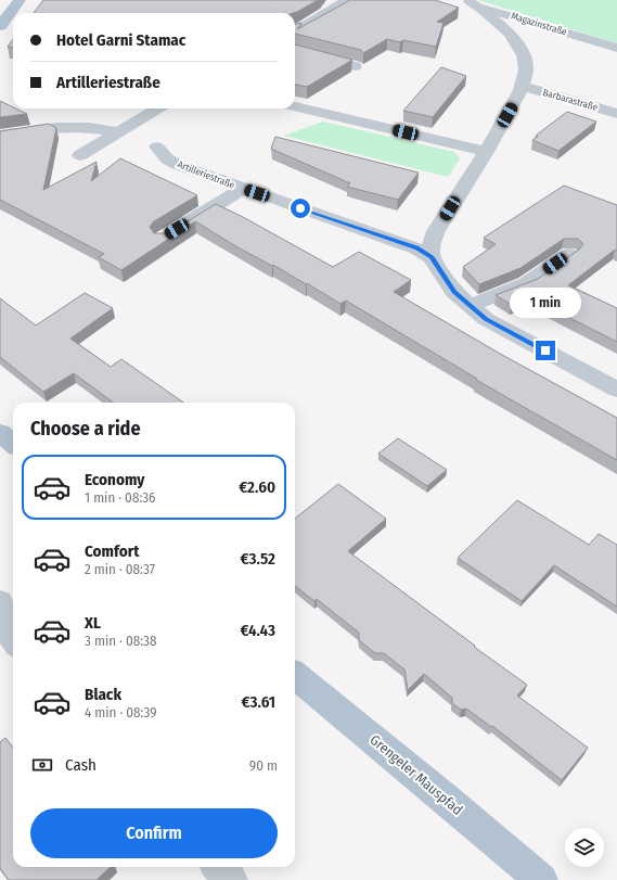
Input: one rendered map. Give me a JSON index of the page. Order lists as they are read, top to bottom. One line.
{"streets":{"main road":["Grengeler Mauspfad"],"street":["Magazinstraße","Barbarastraße","Artilleriestraße"]},"page":{"banner":["Hotel Garni Stamac","Artilleriestraße"],"bubble":"1 min","heading":"Choose a ride","list":[{"name":"Economy","note":"1 min · 08:36","value":"€2.60"},{"name":"Comfort","note":"2 min · 08:37","value":"€3.52"},{"name":"XL","note":"3 min · 08:38","value":"€4.43"},{"name":"Black","note":"4 min · 08:39","value":"€3.61"}],"pay":["Cash","90 m"],"buttons":"Confirm"}}
